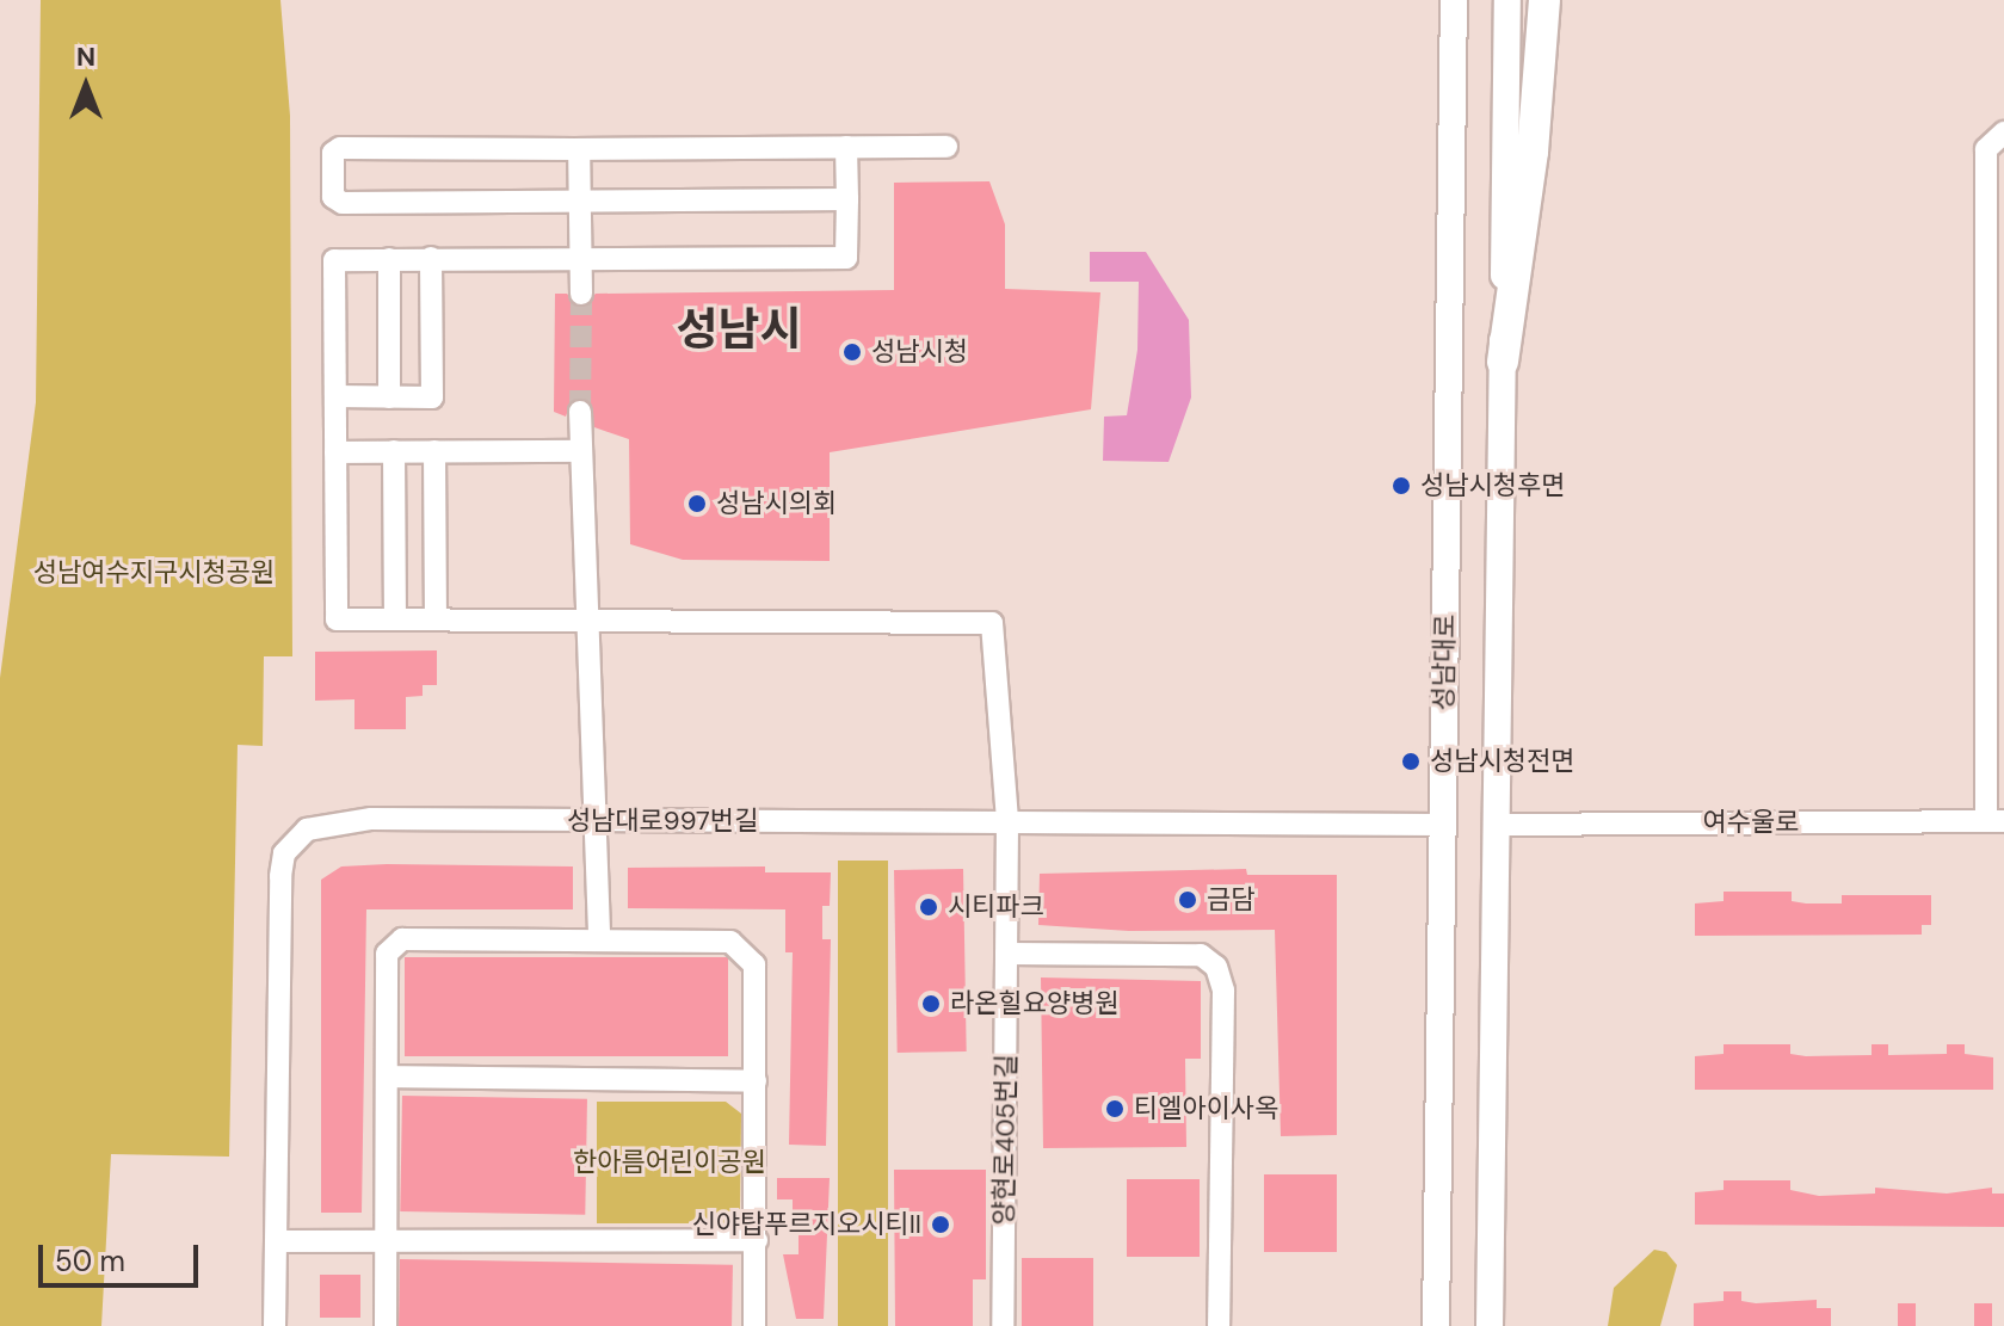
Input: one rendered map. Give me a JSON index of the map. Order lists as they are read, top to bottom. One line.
{"streets":{"main road":["성남대로"],"street":["성남대로997번길","여수울로","양현로405번길"]},"crossings":[["성남대로","성남대로997번길"],["성남대로","여수울로"],["성남대로997번길","양현로405번길"]],"districts":["성남시"],"parks":["성남여수지구시청공원","한아름어린이공원"],"places":["성남시청","성남시청후면","성남시의회","성남시청전면","금담","시티파크","라온힐요양병원","티엘아이사옥","신야탑푸르지오시티II"],"scale_bar":"50 m","north":"top"}
